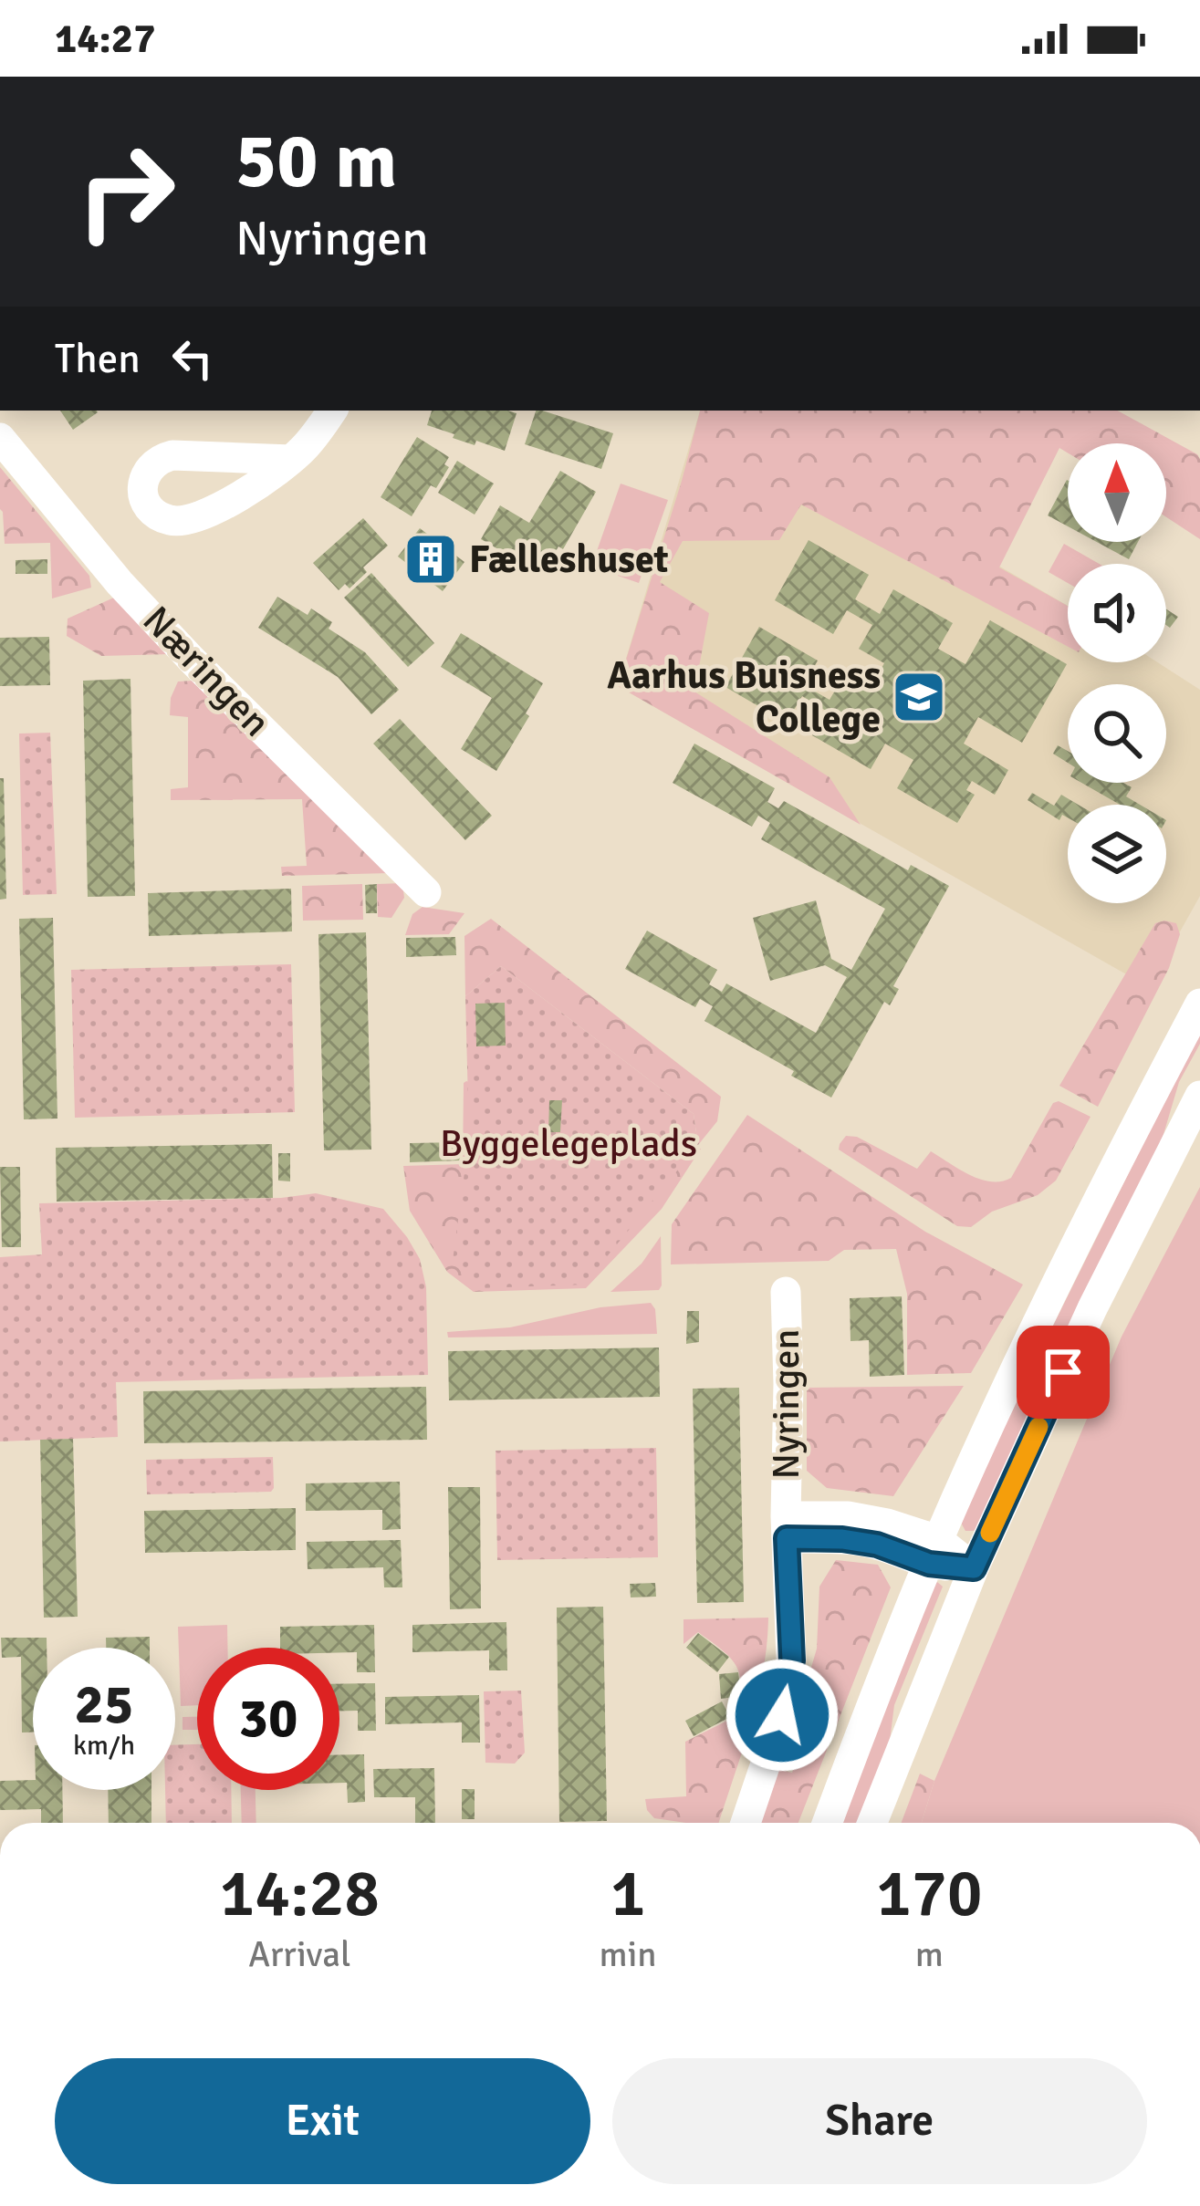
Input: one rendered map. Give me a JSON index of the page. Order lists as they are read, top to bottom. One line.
{"streets":{"street":["Næringen","Nyringen"]},"parks":["Byggelegeplads"],"places":{"building":["Fælleshuset"],"school or university":["Aarhus Buisness College"]},"north":"top","page":{"status":"14:27","turn":["50 m","Nyringen"],"then":"Then","speed":"25 km/h","limit":"30","eta":["14:28","Arrival","1","min","170","m"],"buttons":["Exit","Share"]}}
